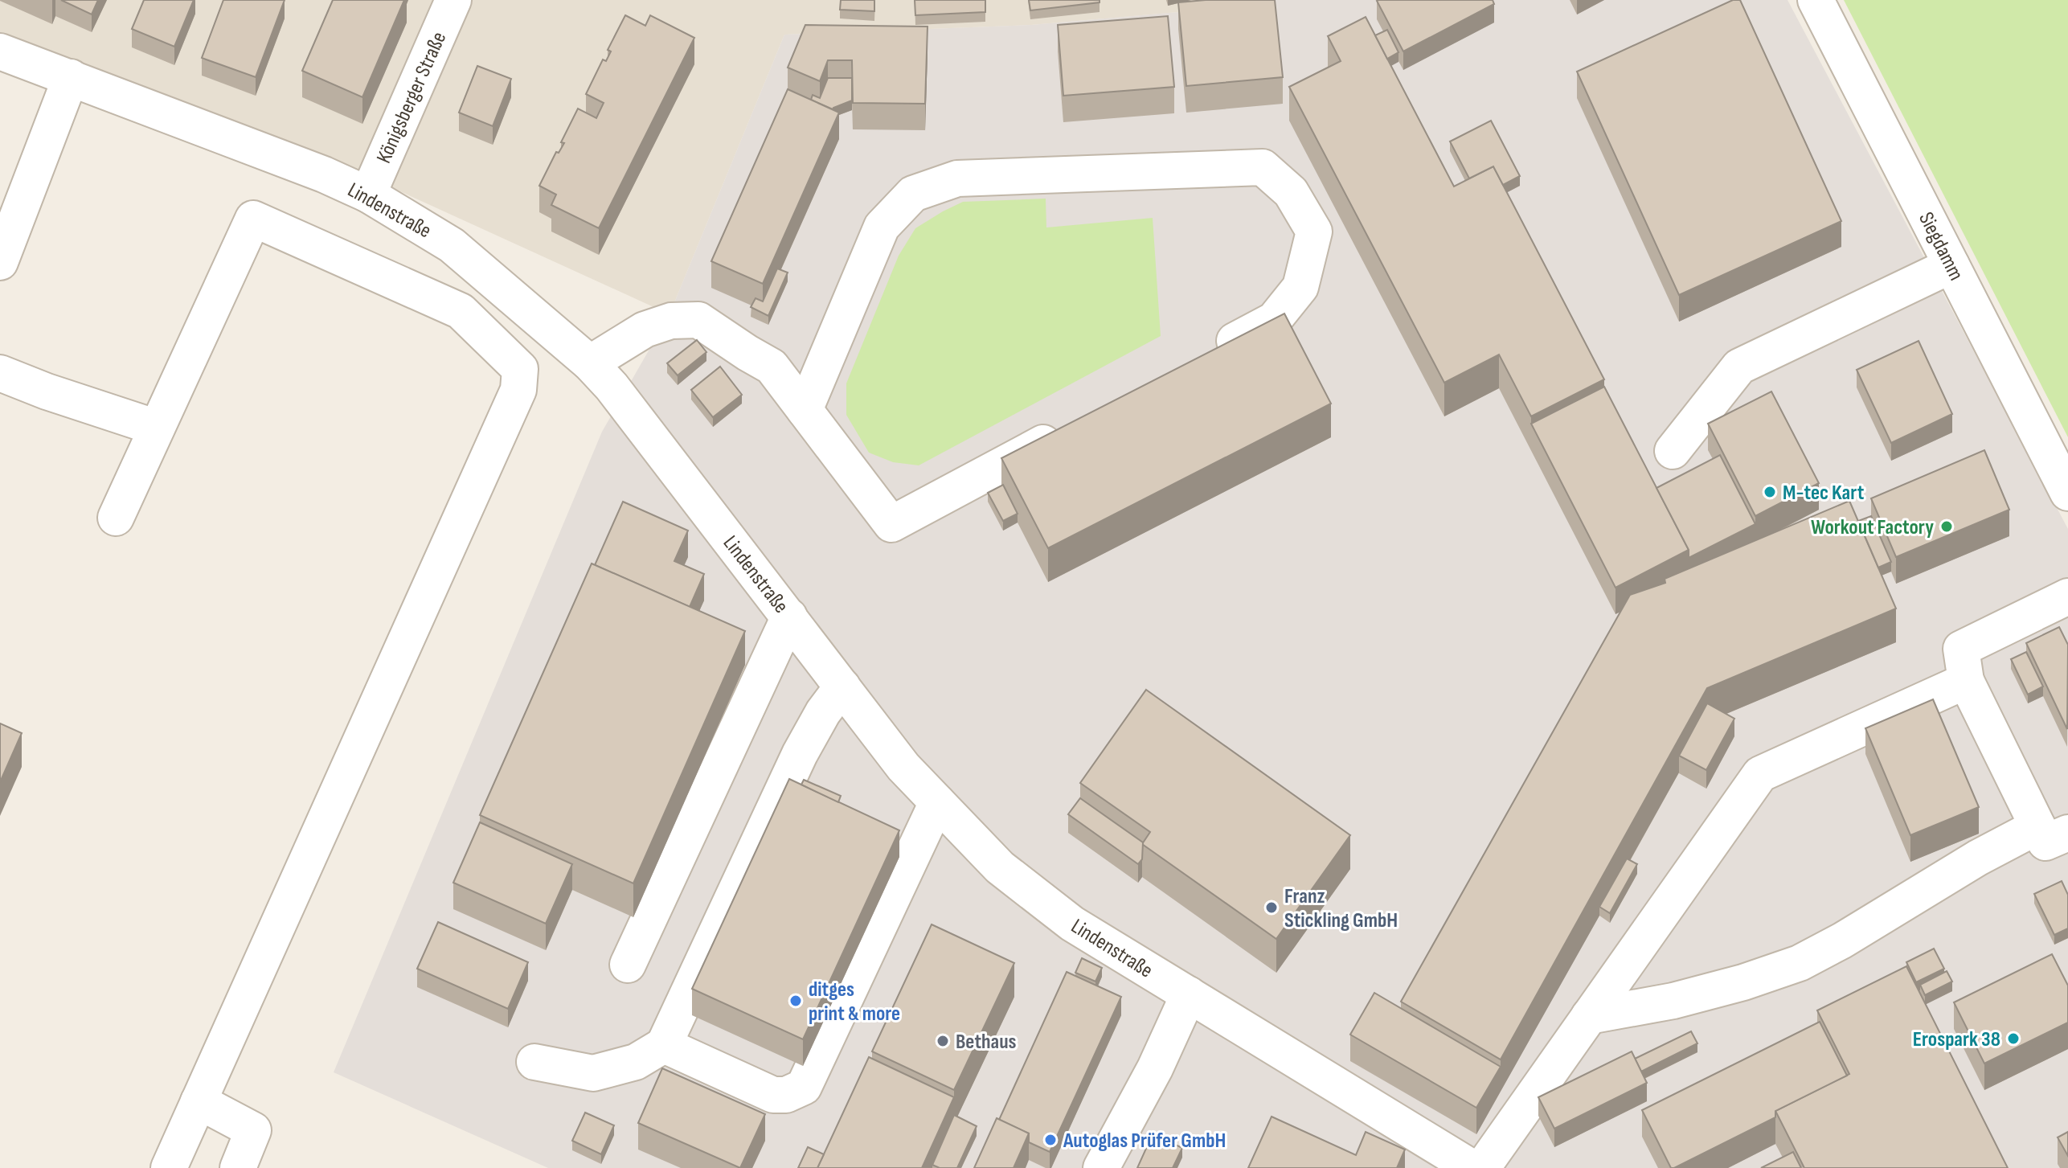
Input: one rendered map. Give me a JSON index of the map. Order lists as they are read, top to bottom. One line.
{"streets":{"street":["Königsberger Straße","Lindenstraße","Siegdamm"]},"crossings":[["Königsberger Straße","Lindenstraße"]],"places":["M-tec Kart","Workout Factory","Franz Stickling GmbH","ditges print & more","Erospark 38","Bethaus","Autoglas Prüfer GmbH"]}
